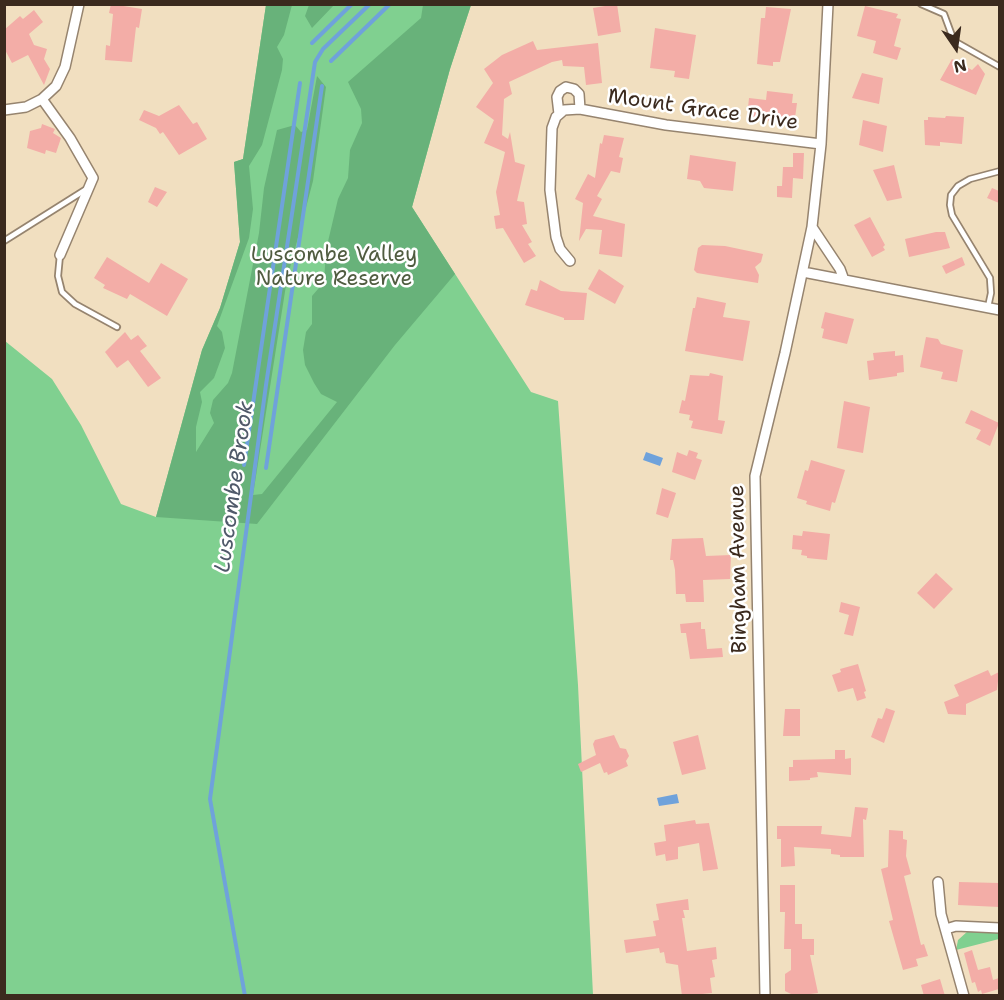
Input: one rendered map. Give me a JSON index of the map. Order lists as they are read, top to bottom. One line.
{"streets":{"street":["Mount Grace Drive","Bingham Avenue"]},"crossings":[["Mount Grace Drive","Bingham Avenue"]],"water":["Luscombe Brook"],"parks":["Luscombe Valley Nature Reserve"],"north":"bottom"}
